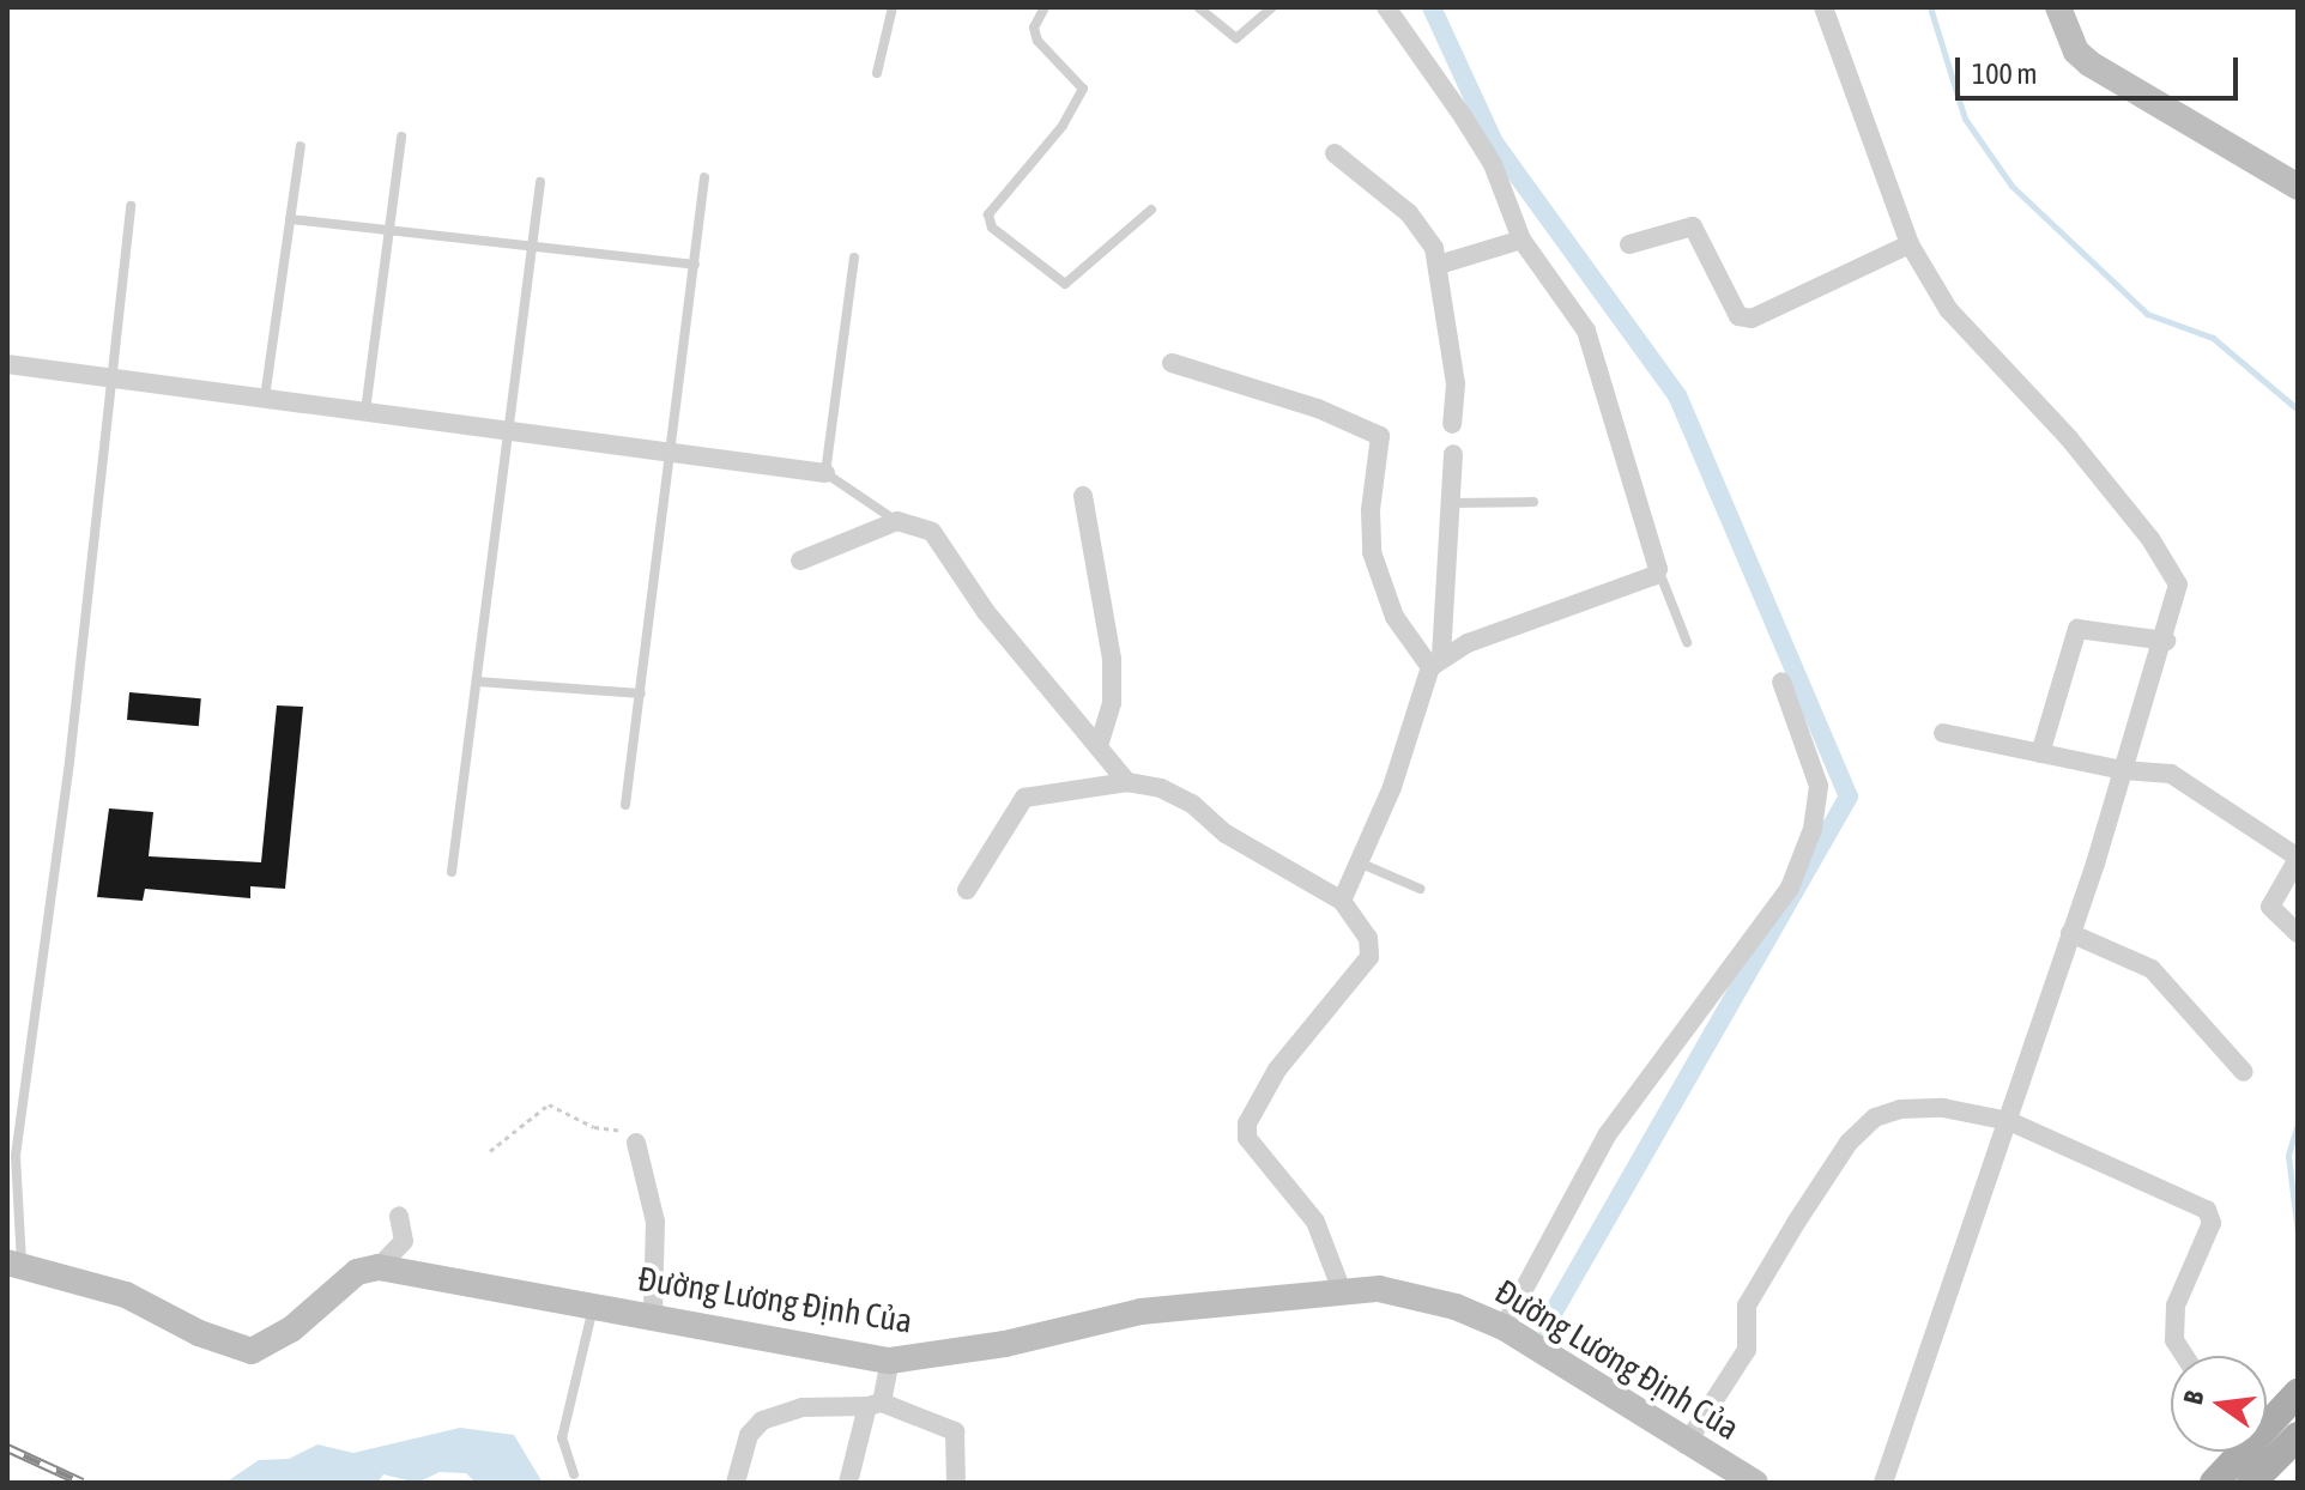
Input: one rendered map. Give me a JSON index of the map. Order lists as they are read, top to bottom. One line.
{"streets":{"street":["Đường Lương Định Của"]},"scale_bar":"100 m","north":"left"}
